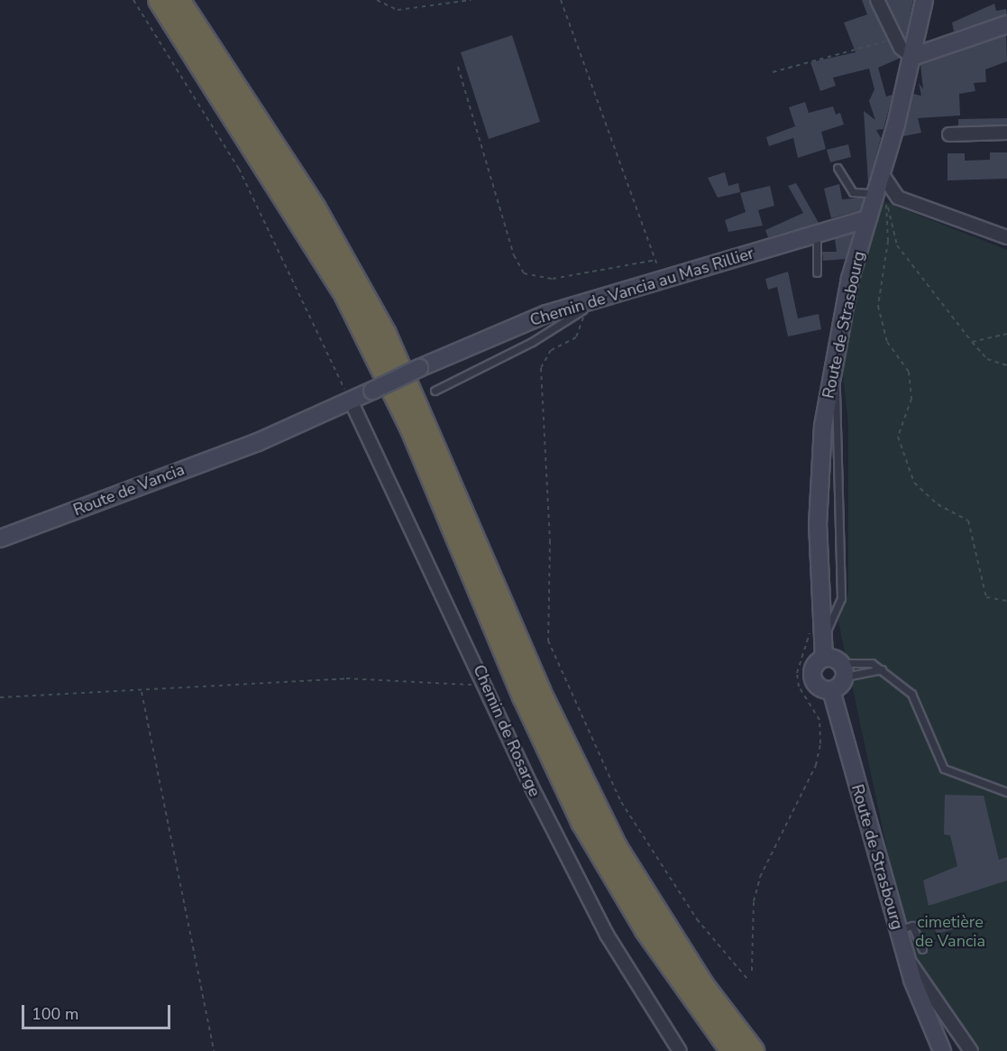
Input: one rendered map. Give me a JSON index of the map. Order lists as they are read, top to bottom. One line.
{"streets":{"main road":["Chemin de Vancia au Mas Rillier","Route de Strasbourg","Route de Vancia"],"street":["Chemin de Rosarge"]},"crossings":[["Chemin de Vancia au Mas Rillier","Route de Strasbourg"],["Chemin de Vancia au Mas Rillier","Route de Vancia"],["Chemin de Vancia au Mas Rillier","Chemin de Rosarge"],["Route de Vancia","Chemin de Rosarge"]],"parks":["cimetière de Vancia"],"scale_bar":"100 m"}
